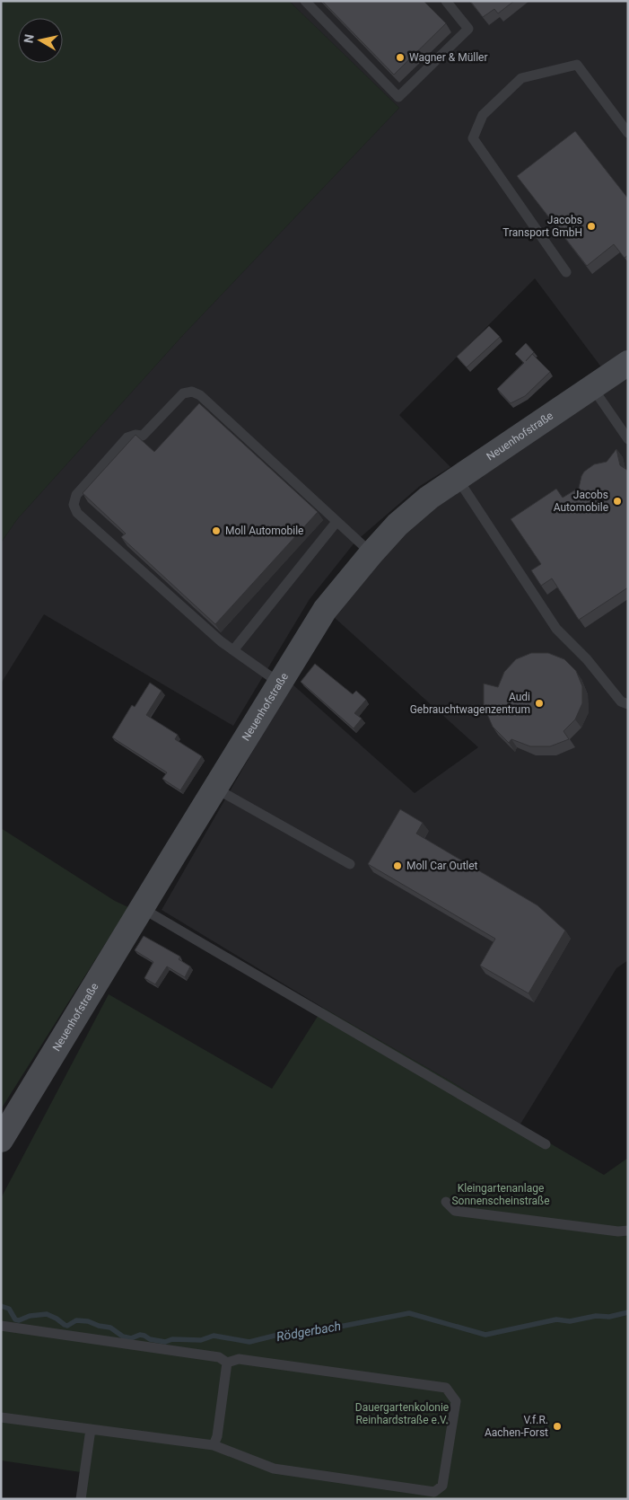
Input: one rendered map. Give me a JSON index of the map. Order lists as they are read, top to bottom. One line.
{"streets":{"street":["Neuenhofstraße"]},"water":["Rödgerbach"],"parks":["Kleingartenanlage Sonnenscheinstraße","Dauergartenkolonie Reinhardstraße e.V."],"places":["Wagner & Müller","Jacobs Transport GmbH","Jacobs Automobile","Moll Automobile","Audi Gebrauchtwagenzentrum","Moll Car Outlet","V.f.R. Aachen-Forst"],"north":"left"}
